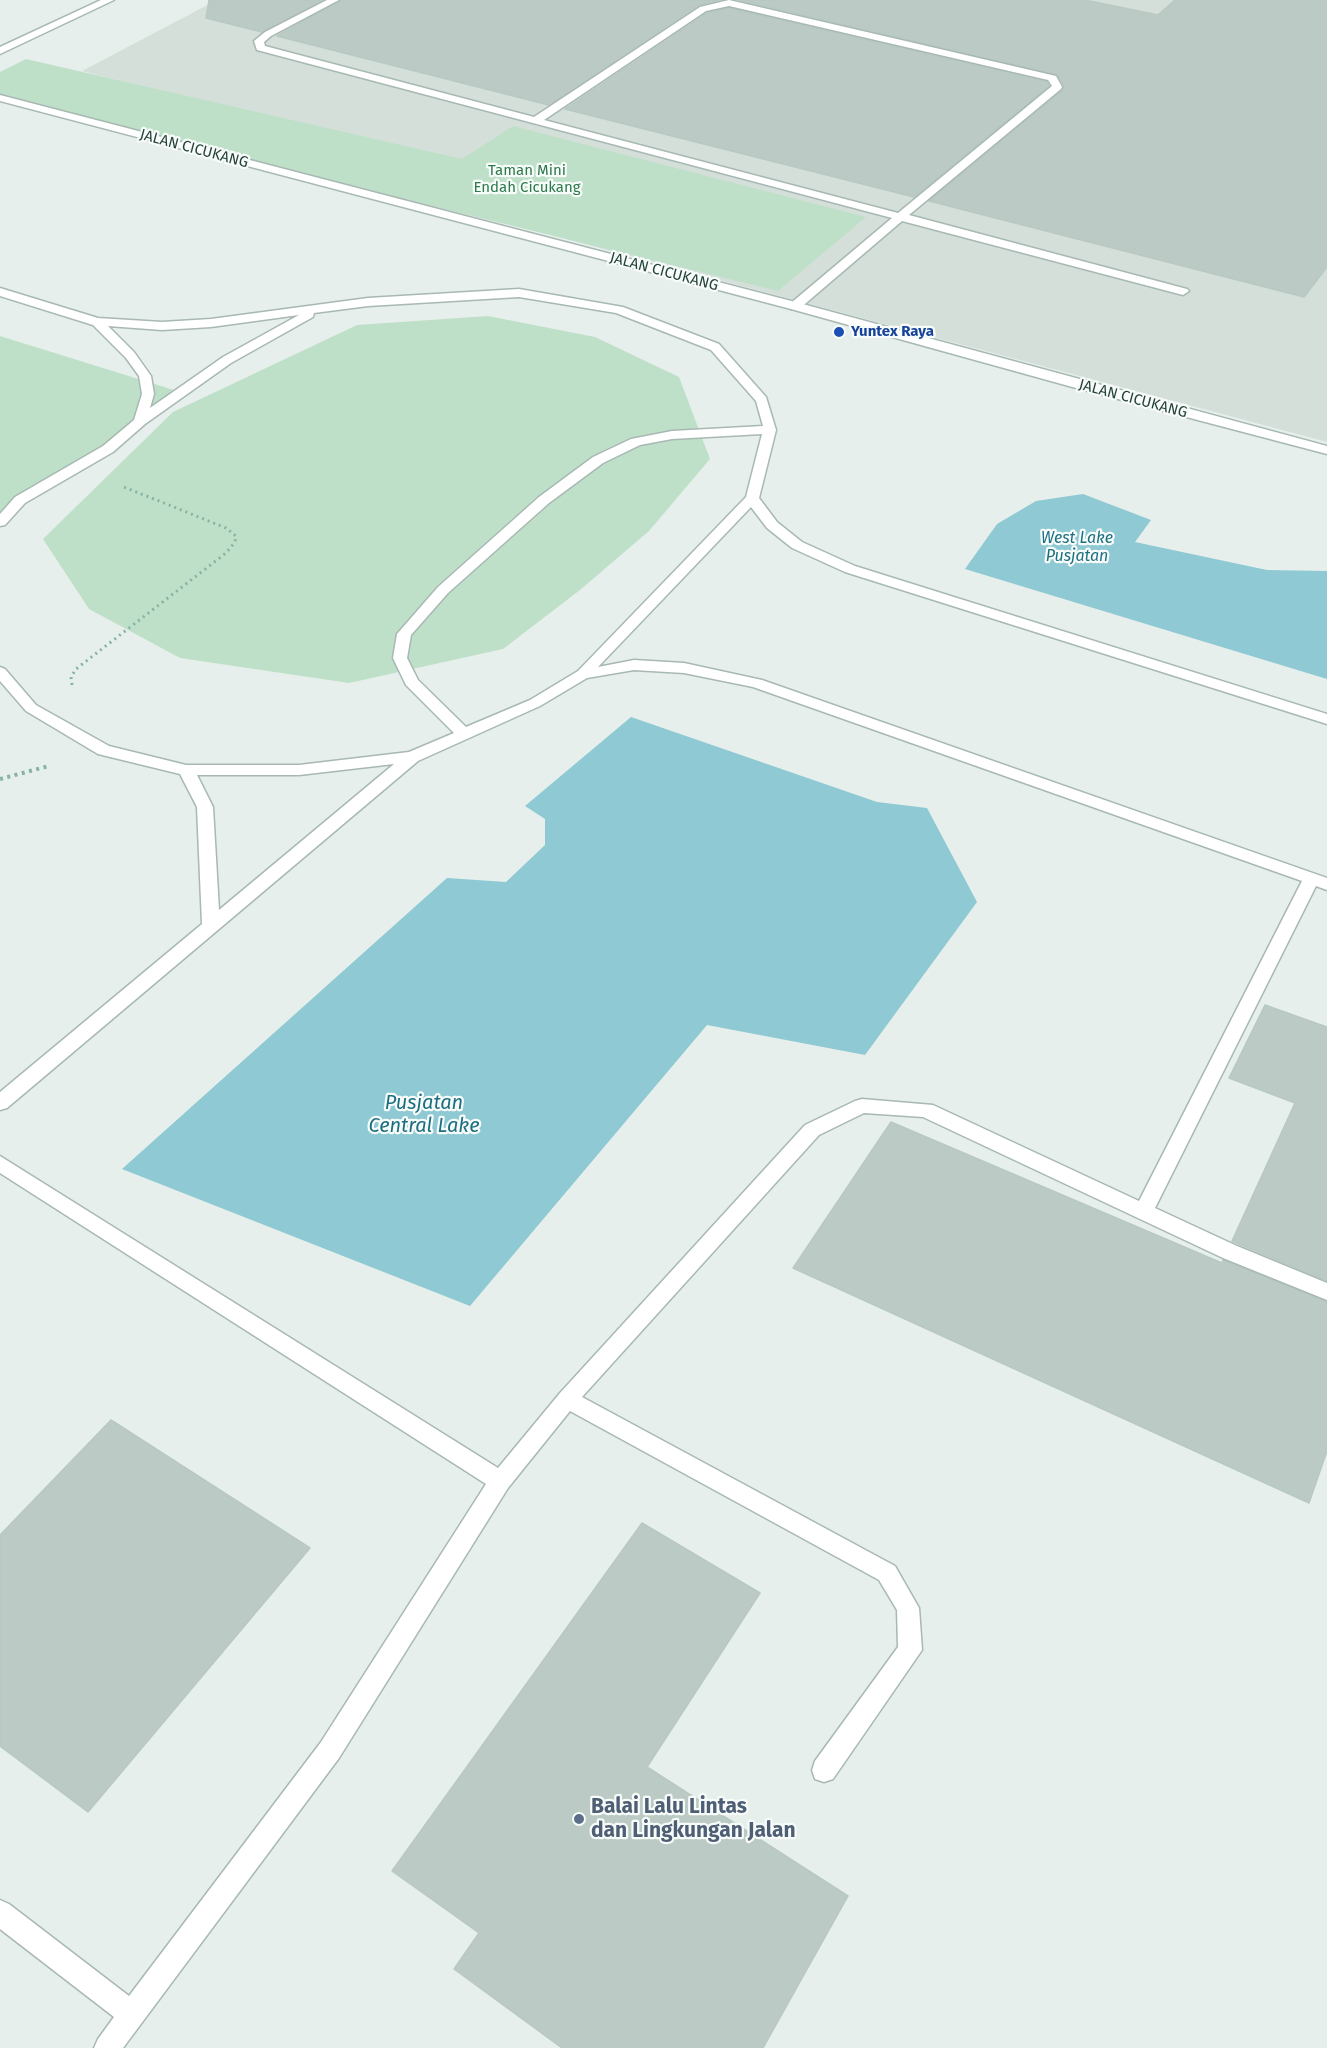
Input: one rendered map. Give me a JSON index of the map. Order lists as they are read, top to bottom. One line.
{"streets":{"street":["JALAN CICUKANG"]},"water":["West Lake Pusjatan","Pusjatan Central Lake"],"parks":["Taman Mini Endah Cicukang"],"places":["Yuntex Raya","Balai Lalu Lintas dan Lingkungan Jalan"]}
